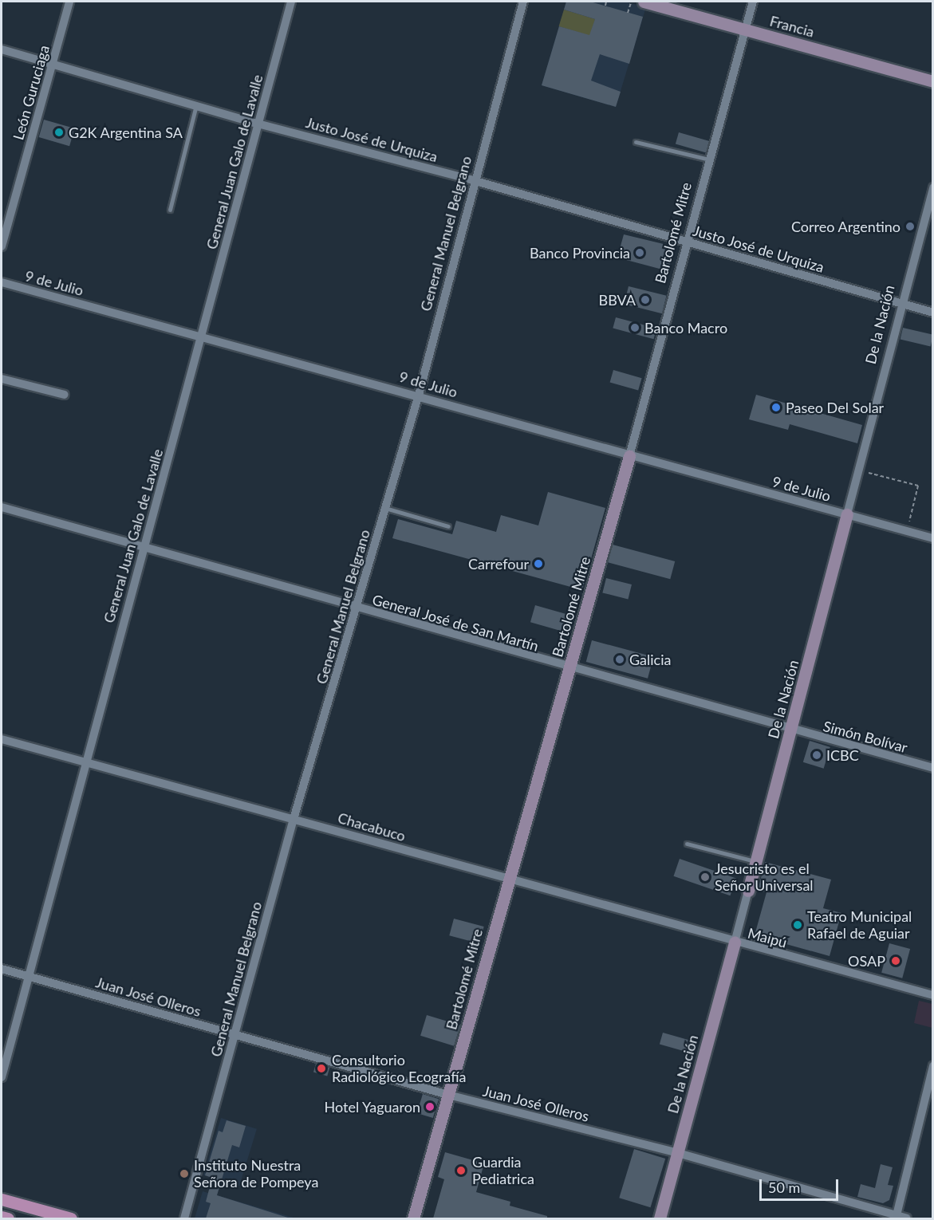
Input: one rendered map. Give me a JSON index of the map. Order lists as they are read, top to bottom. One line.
{"streets":{"street":["Francia","León Guruciaga","Justo José de Urquiza","General Juan Galo de Lavalle","Bartolomé Mitre","General Manuel Belgrano","9 de Julio","De la Nación","General José de San Martín","Simón Bolívar","Chacabuco","Maipú","Juan José Olleros"]},"crossings":[["Francia","Bartolomé Mitre"],["León Guruciaga","Justo José de Urquiza"],["Justo José de Urquiza","General Juan Galo de Lavalle"],["Justo José de Urquiza","Bartolomé Mitre"],["Justo José de Urquiza","General Manuel Belgrano"],["Justo José de Urquiza","De la Nación"],["General Juan Galo de Lavalle","9 de Julio"],["General Juan Galo de Lavalle","General José de San Martín"],["General Juan Galo de Lavalle","Chacabuco"],["General Juan Galo de Lavalle","Juan José Olleros"],["Bartolomé Mitre","9 de Julio"],["Bartolomé Mitre","General José de San Martín"],["Bartolomé Mitre","Chacabuco"],["Bartolomé Mitre","Juan José Olleros"],["General Manuel Belgrano","9 de Julio"],["General Manuel Belgrano","General José de San Martín"],["General Manuel Belgrano","Chacabuco"],["General Manuel Belgrano","Juan José Olleros"],["9 de Julio","De la Nación"],["De la Nación","General José de San Martín"],["De la Nación","Simón Bolívar"],["De la Nación","Chacabuco"],["De la Nación","Maipú"],["De la Nación","Juan José Olleros"],["General José de San Martín","Simón Bolívar"],["Chacabuco","Maipú"]],"places":["G2K Argentina SA","Correo Argentino","Banco Provincia","BBVA","Banco Macro","Paseo Del Solar","Carrefour","Galicia","ICBC","Jesucristo es el Señor Universal","Teatro Municipal Rafael de Aguiar","OSAP","Consultorio Radiológico Ecografía","Hotel Yaguaron","Guardia Pediatrica","Instituto Nuestra Señora de Pompeya"],"scale_bar":"50 m"}
